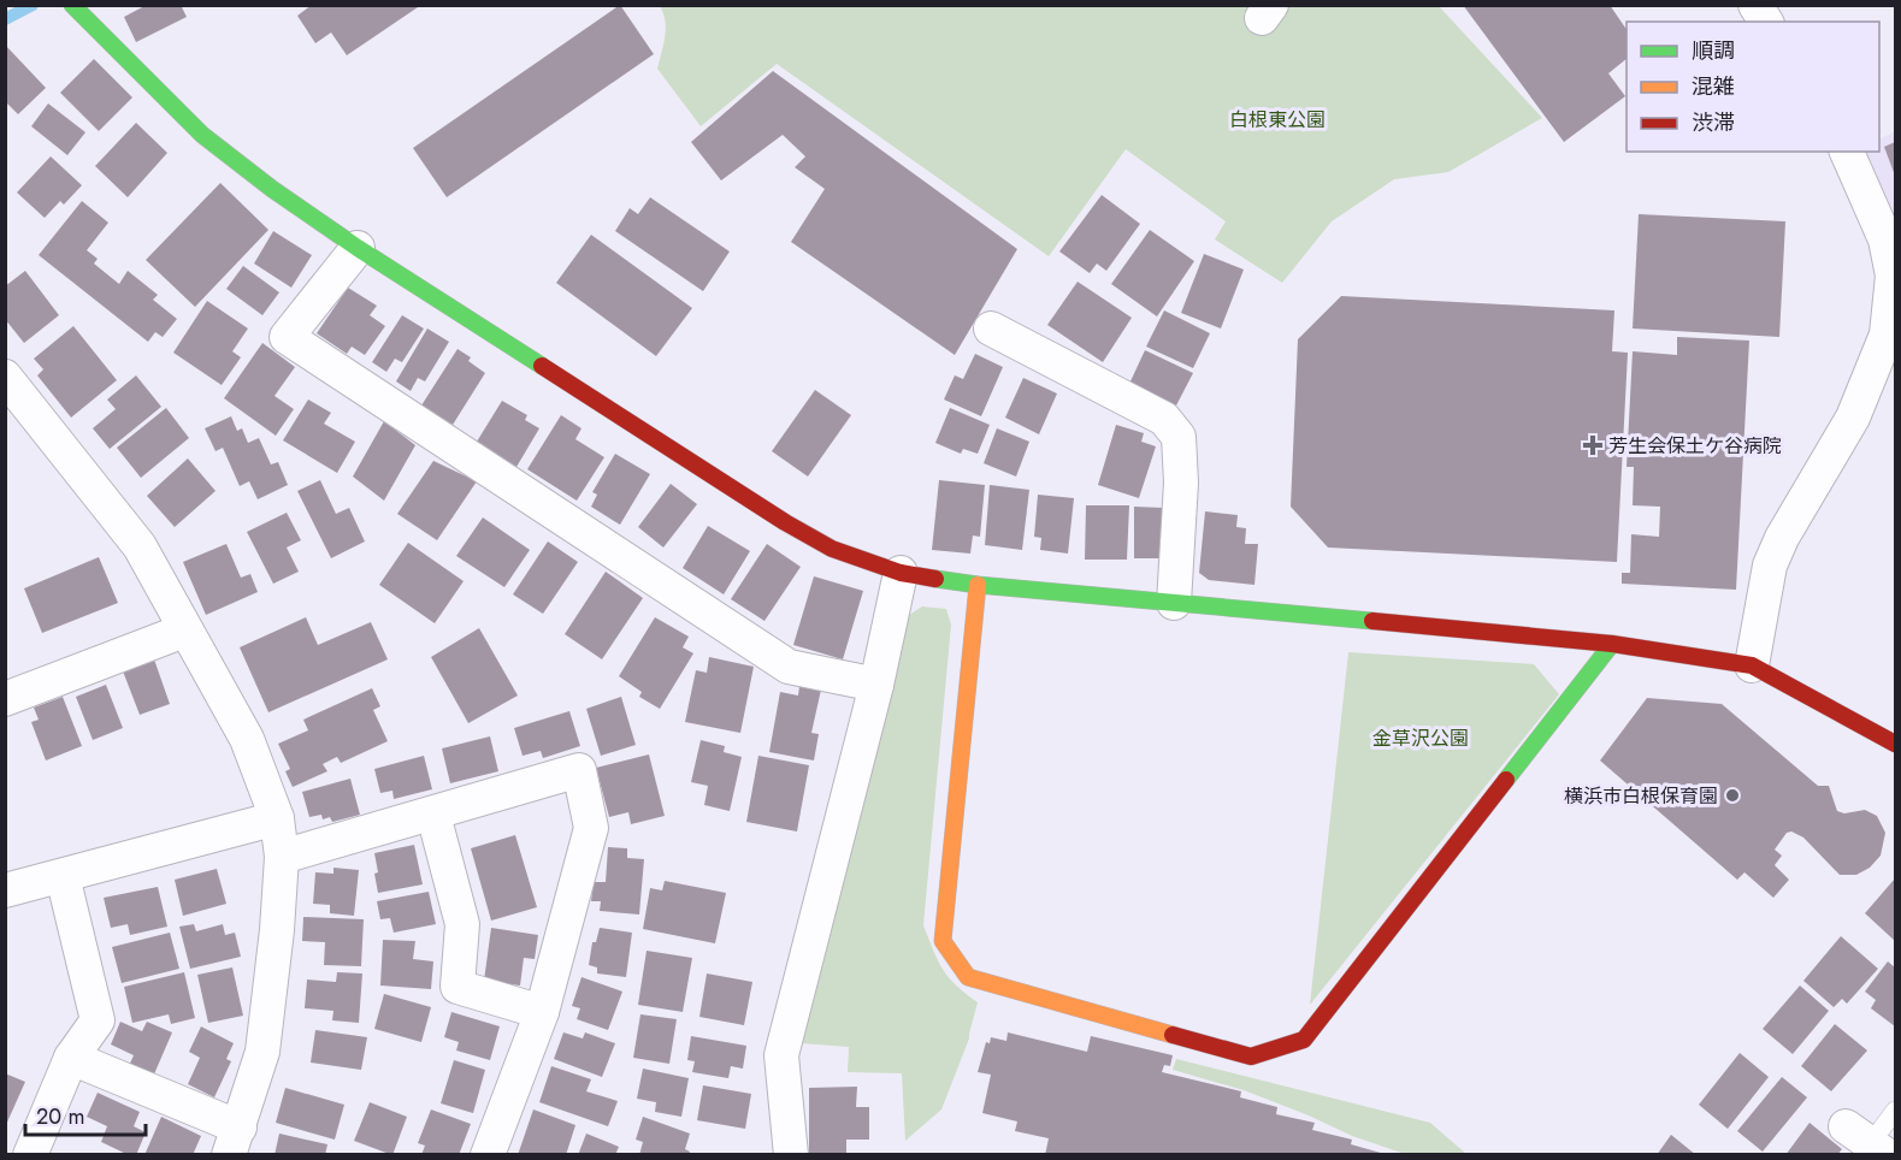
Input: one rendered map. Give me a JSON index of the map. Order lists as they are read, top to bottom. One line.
{"parks":["白根東公園","金草沢公園"],"places":{"health":["芳生会保土ケ谷病院"],"other":["横浜市白根保育園"]},"legend":["順調","混雑","渋滞"],"scale_bar":"20 m"}
